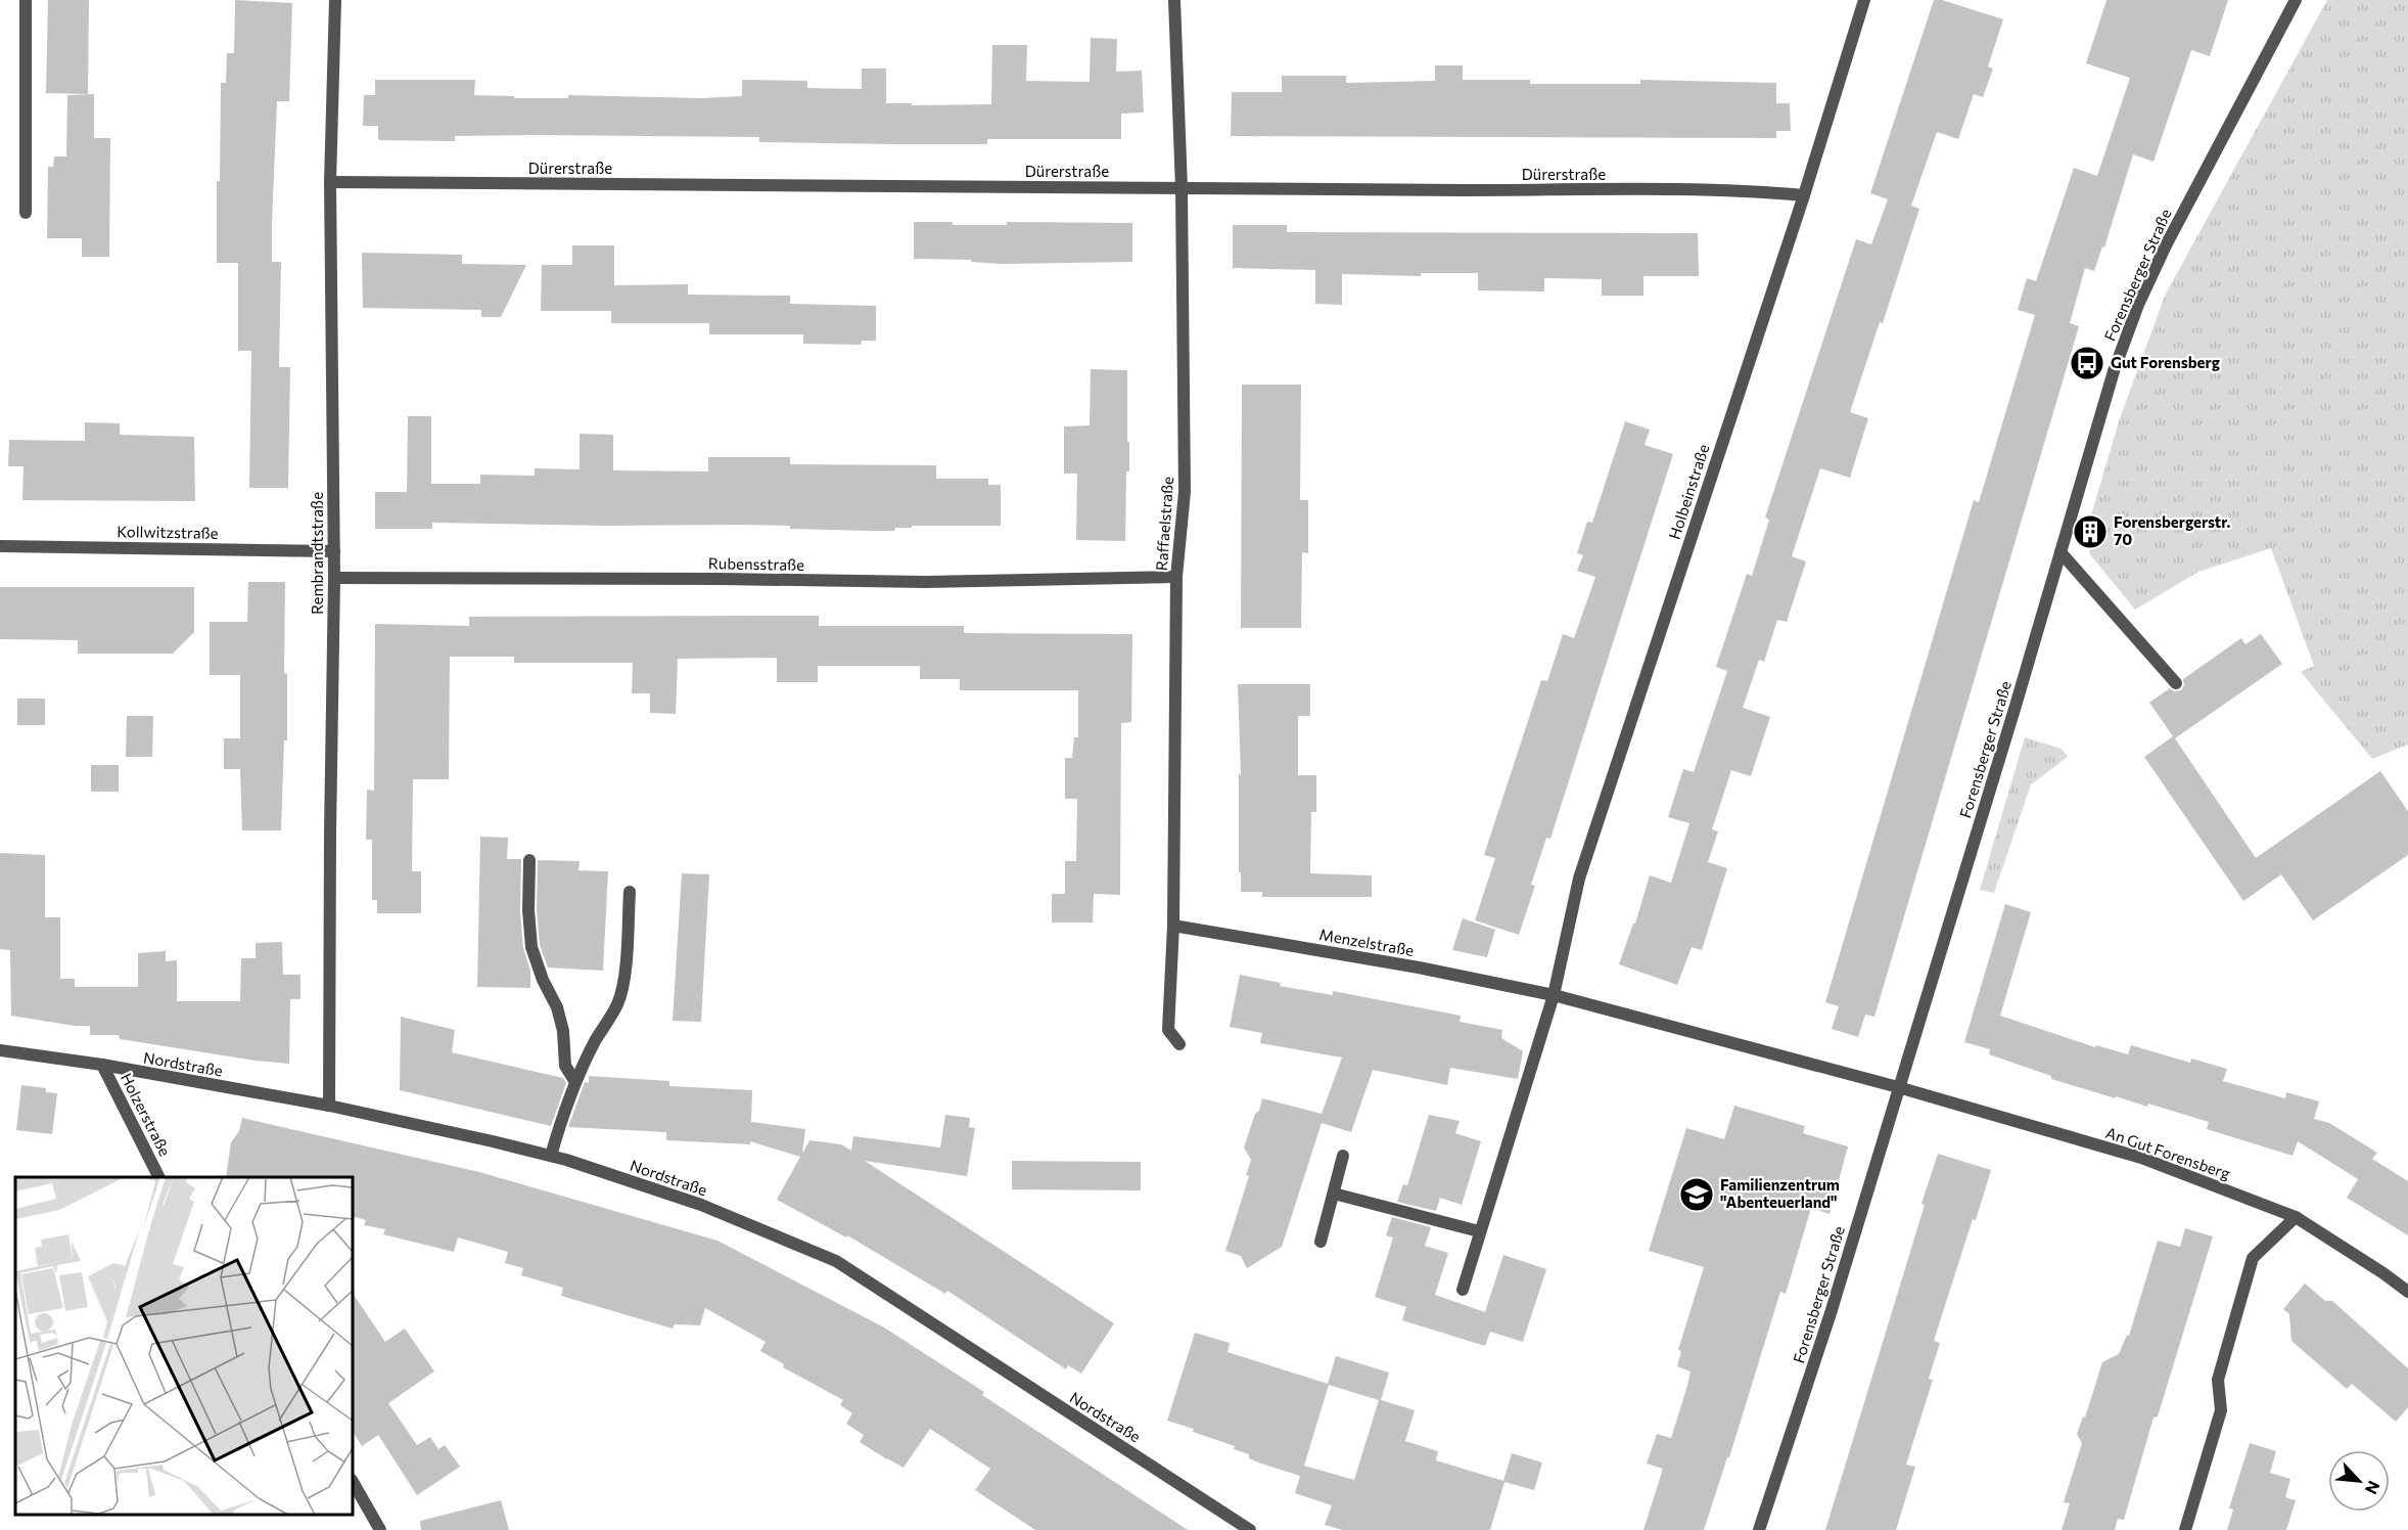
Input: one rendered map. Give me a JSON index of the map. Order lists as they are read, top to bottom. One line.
{"streets":{"street":["Dürerstraße","Forensberger Straße","Holbeinstraße","Raffaelstraße","Kollwitzstraße","Rembrandtstraße","Rubensstraße","Menzelstraße","Nordstraße","Holzerstraße","An Gut Forensberg"]},"crossings":[["Dürerstraße","Holbeinstraße"],["Dürerstraße","Raffaelstraße"],["Dürerstraße","Rembrandtstraße"],["Forensberger Straße","Menzelstraße"],["Forensberger Straße","An Gut Forensberg"],["Holbeinstraße","Menzelstraße"],["Raffaelstraße","Rubensstraße"],["Raffaelstraße","Menzelstraße"],["Kollwitzstraße","Rembrandtstraße"],["Rembrandtstraße","Rubensstraße"],["Rembrandtstraße","Nordstraße"],["Menzelstraße","An Gut Forensberg"],["Nordstraße","Holzerstraße"]],"places":{"bus stop":["Gut Forensberg"],"building":["Forensbergerstr. 70"],"school or university":["Familienzentrum \"Abenteuerland\""]},"north":"bottom right"}
